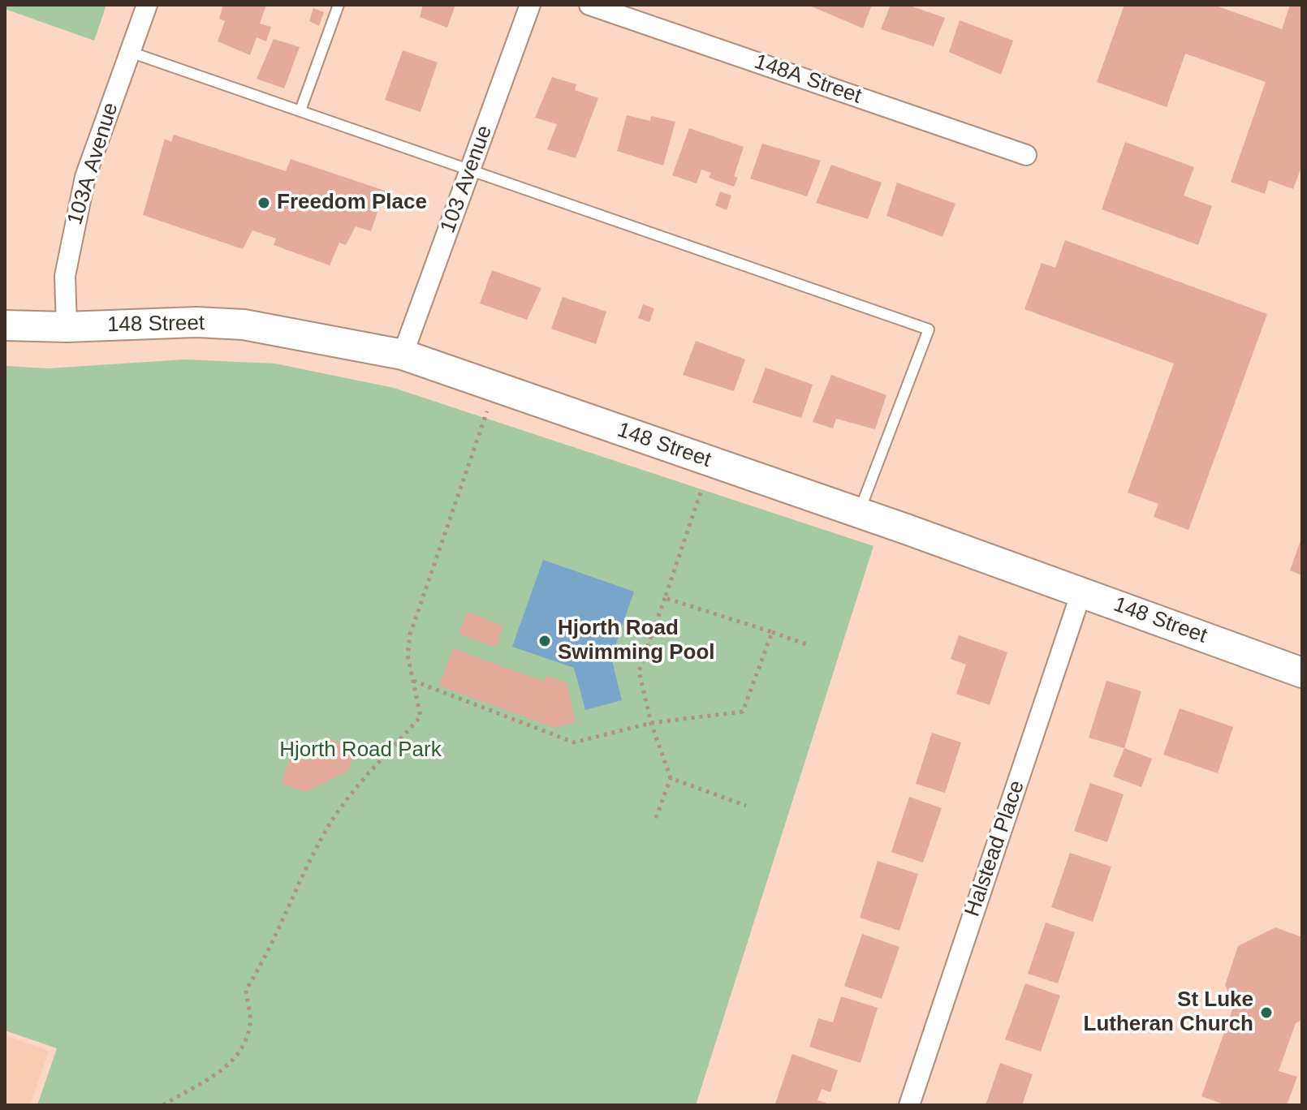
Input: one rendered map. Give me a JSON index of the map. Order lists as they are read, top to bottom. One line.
{"streets":{"main road":["148 Street"],"street":["148A Street","103A Avenue","103 Avenue","Halstead Place"]},"crossings":[["103A Avenue","148 Street"],["103 Avenue","148 Street"],["148 Street","Halstead Place"]],"parks":["Hjorth Road Park"],"places":["Freedom Place","Hjorth Road Swimming Pool","St Luke Lutheran Church"]}
